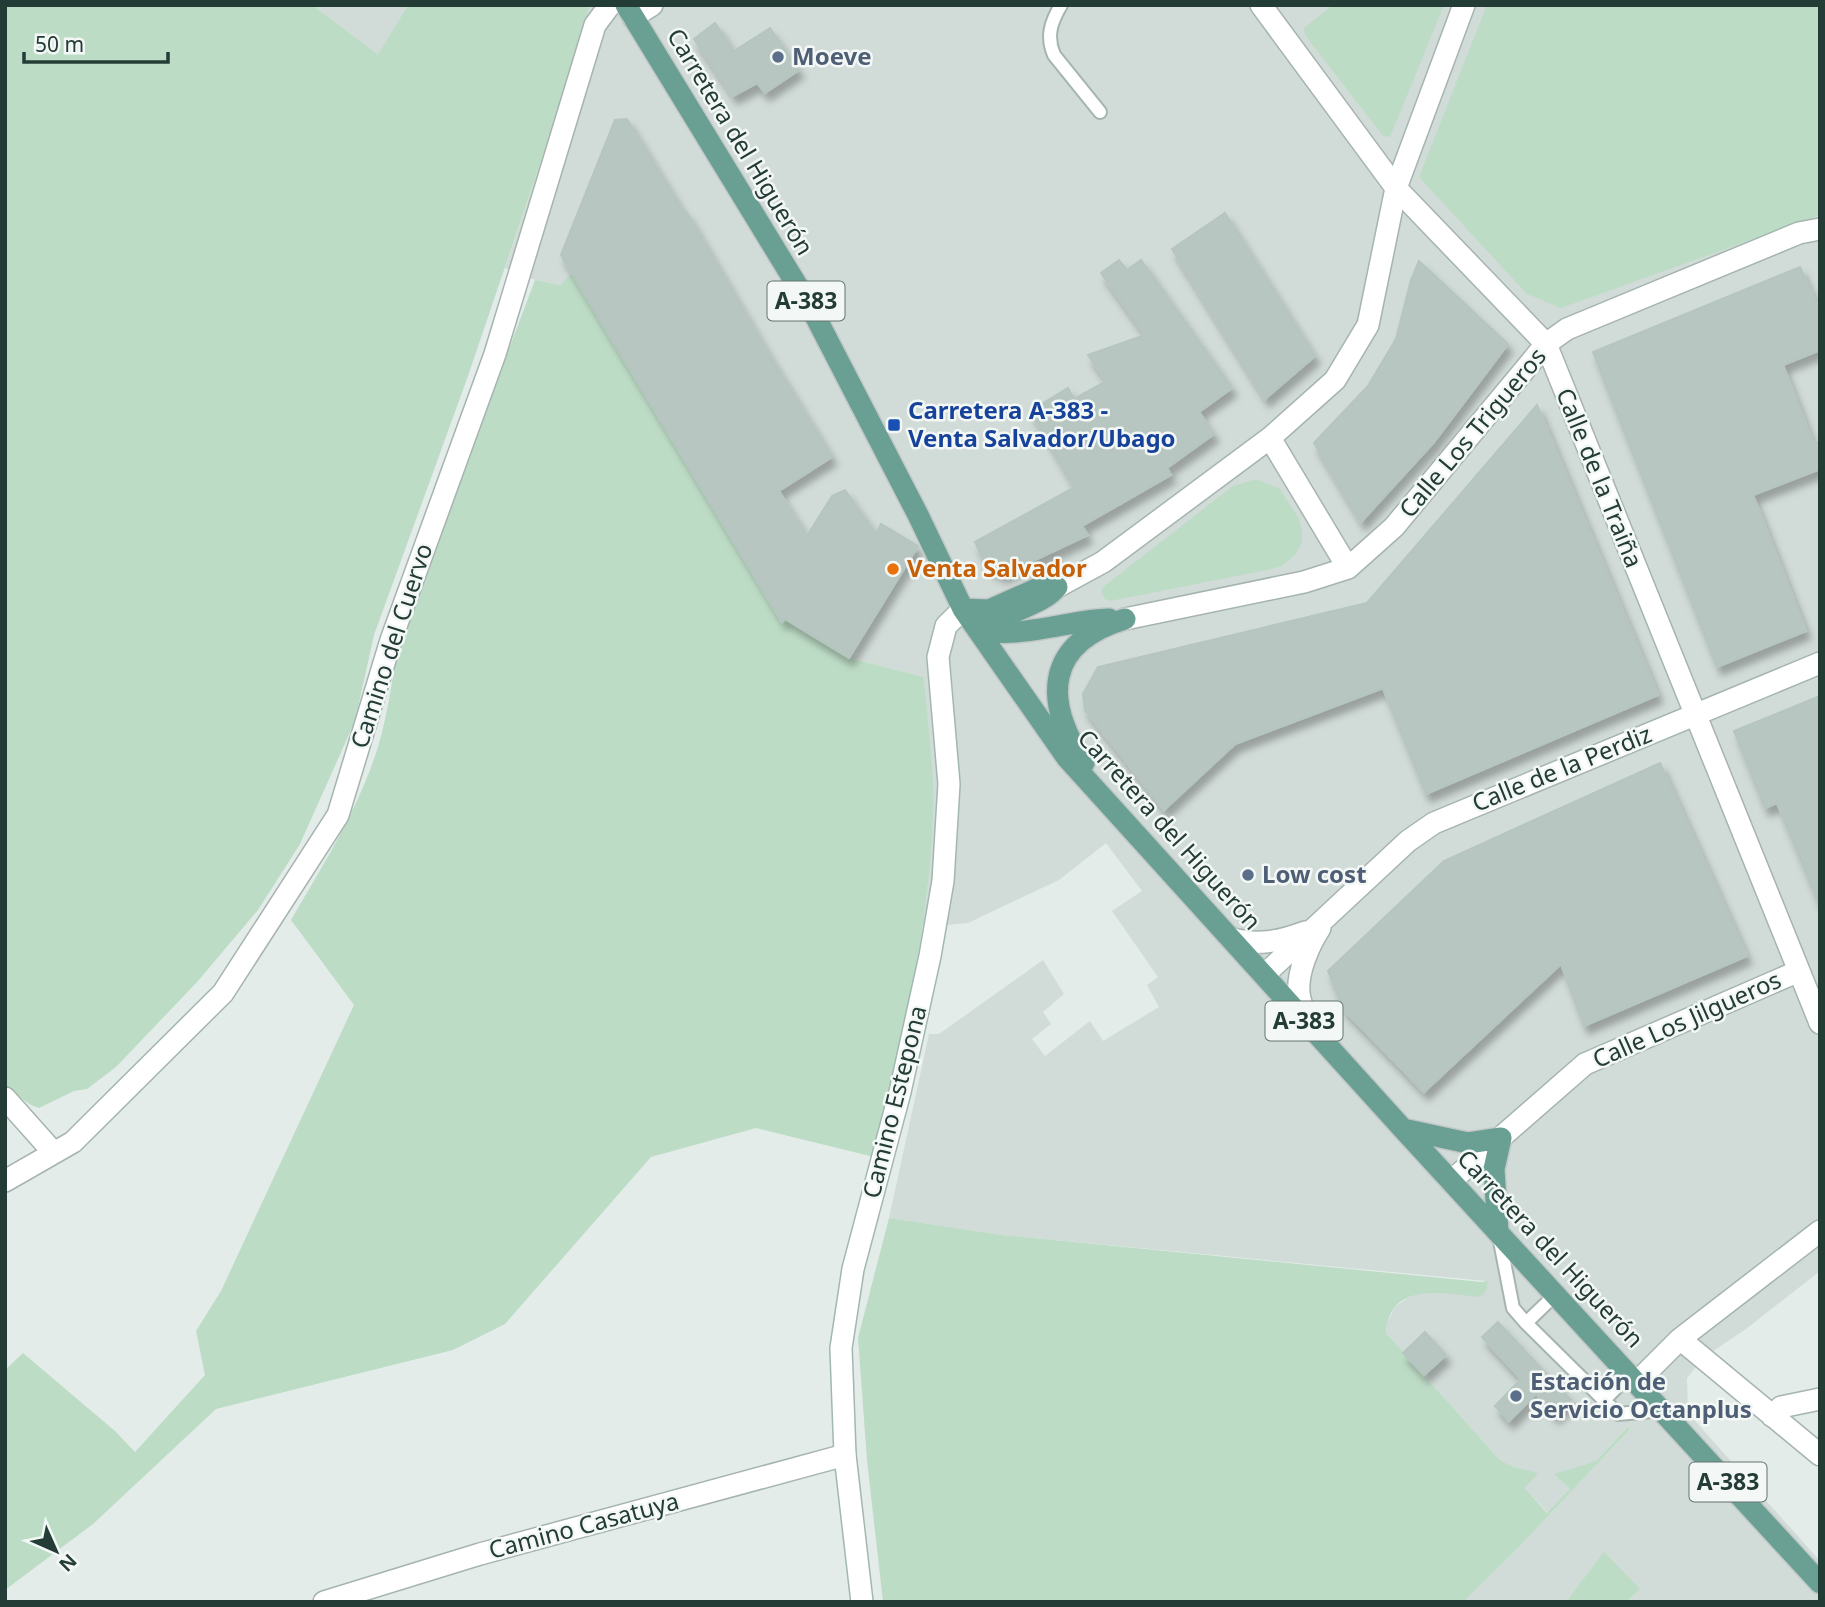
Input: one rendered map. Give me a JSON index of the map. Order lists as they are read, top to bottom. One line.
{"streets":{"main road":["Carretera del Higuerón","A-383"],"street":["Calle Los Trigueros","Calle de la Traiña","Camino del Cuervo","Calle de la Perdiz","Calle Los Jilgueros","Camino Estepona","Camino Casatuya"]},"crossings":[["Carretera del Higuerón","Calle de la Perdiz"],["Carretera del Higuerón","Calle Los Jilgueros"],["Carretera del Higuerón","Camino Estepona"],["Calle Los Trigueros","Calle de la Traiña"],["Calle de la Traiña","Calle de la Perdiz"],["Calle de la Traiña","Calle Los Jilgueros"],["Camino Estepona","Camino Casatuya"]],"places":{"other":["Moeve","Venta Salvador","Low cost","Estación de Servicio Octanplus"],"transit":["Carretera A-383 - Venta Salvador/Ubago"]},"scale_bar":"50 m","north":"bottom right"}
